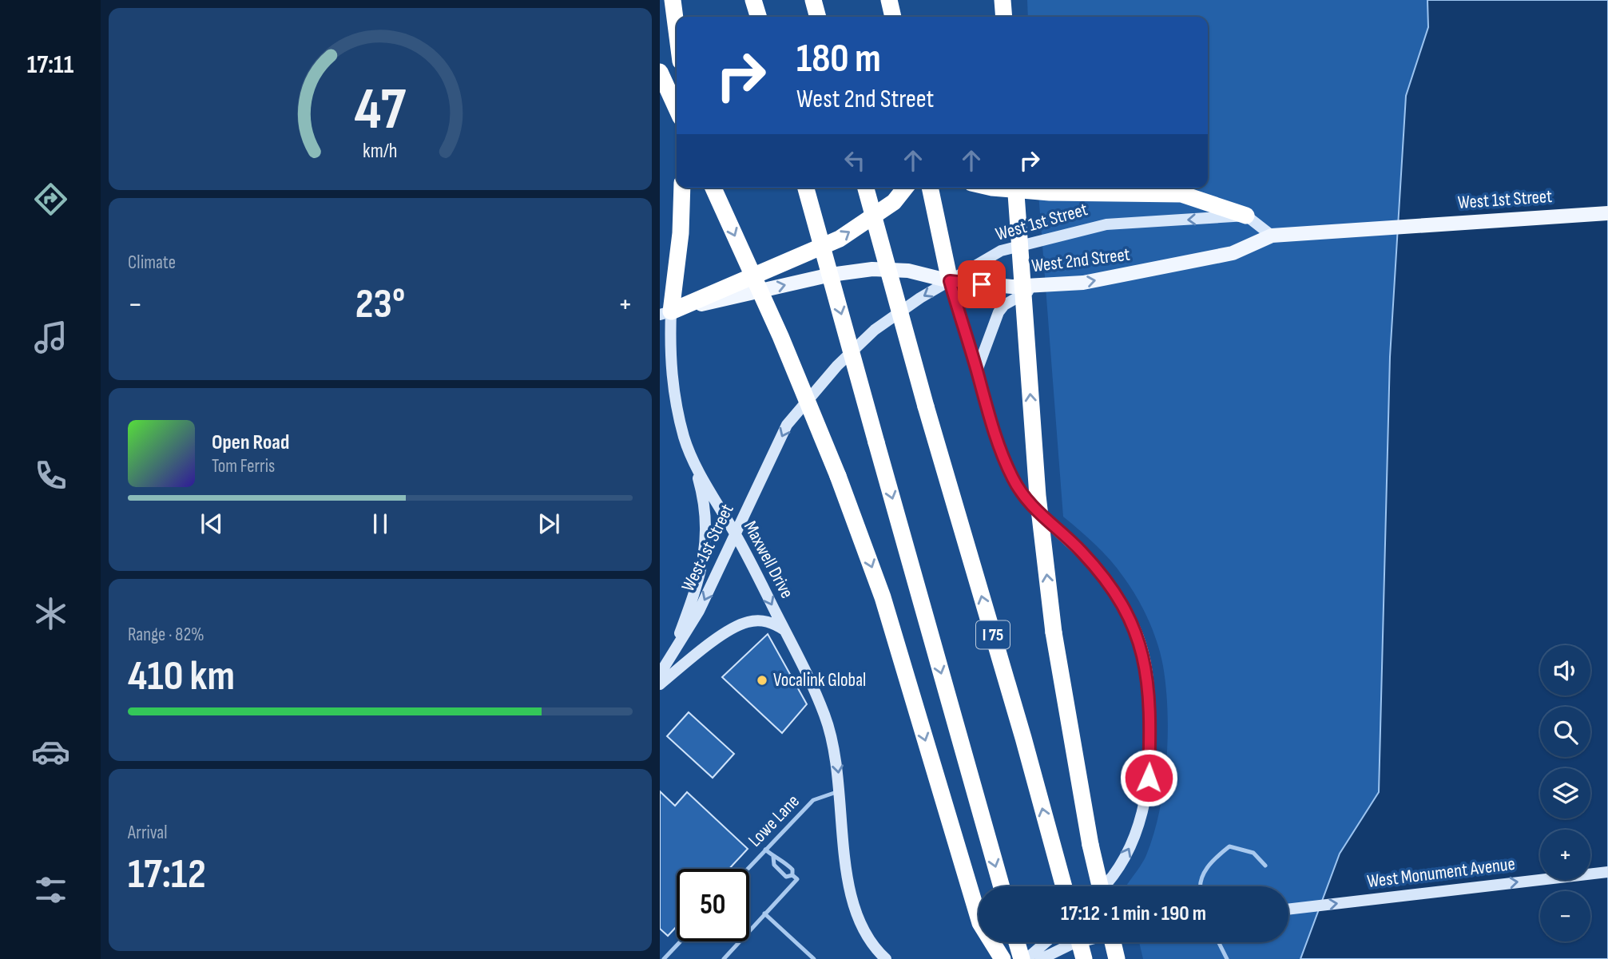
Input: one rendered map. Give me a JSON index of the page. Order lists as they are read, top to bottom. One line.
{"streets":{"highway":["I 75"],"main road":["West 1st Street","West 2nd Street","Maxwell Drive","West Monument Avenue"],"lane":["Lowe Lane"]},"crossings":[["West 1st Street","West 2nd Street"],["West 1st Street","Maxwell Drive"],["West 2nd Street","Maxwell Drive"],["Maxwell Drive","Lowe Lane"]],"one_way":["West 1st Street","West 2nd Street","Maxwell Drive","West Monument Avenue"],"places":["Vocalink Global"],"page":{"tabs":"17:11","turn":["180 m","West 2nd Street"],"tile":["Climate",["Range · 82%","410 km"],["Arrival","17:12"]],"heat":["−","23°","+"],"song":["Open Road","Tom Ferris"],"map_buttons":["+","−"],"limit":"50","trip":"17:12 · 1 min · 190 m","gauge":["47","km/h"]}}
